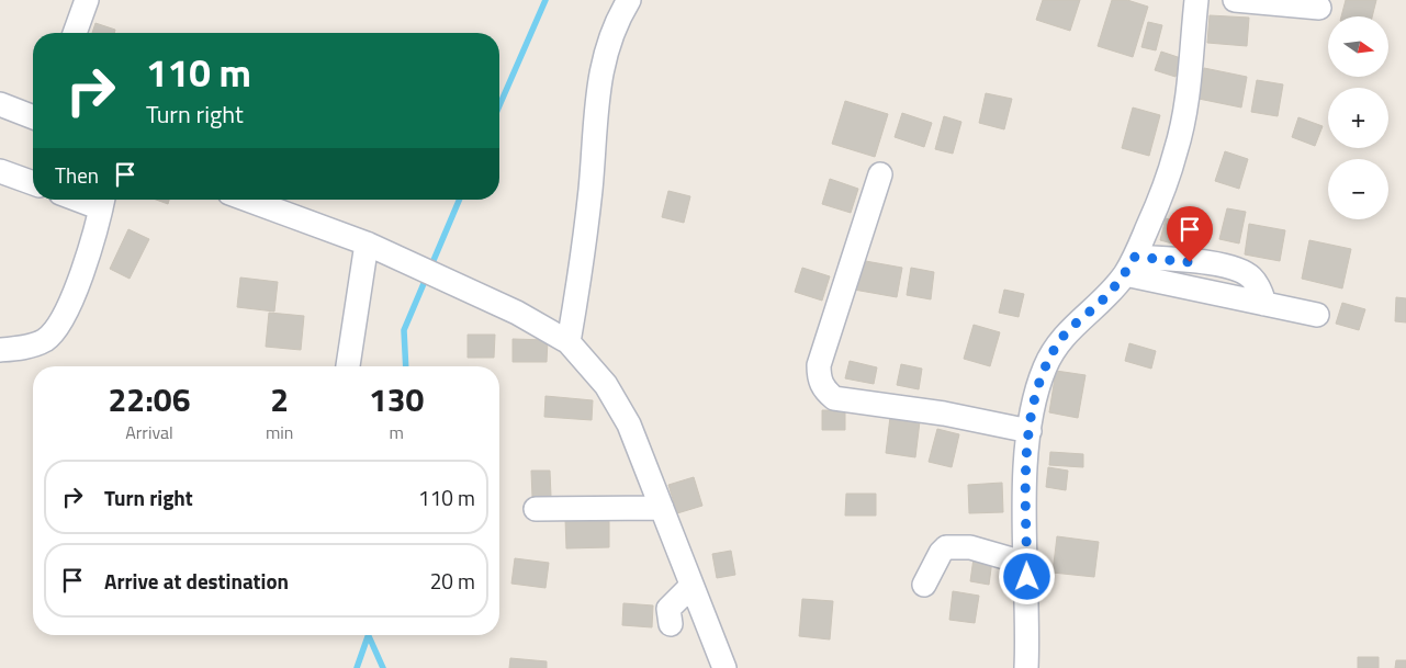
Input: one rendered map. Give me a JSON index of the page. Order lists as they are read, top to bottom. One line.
{"north":"right","page":{"map_buttons":["+","−"],"turn":["110 m","Turn right"],"then":"Then","eta":["22:06","Arrival","2","min","130","m"],"list":[{"name":"Turn right","value":"110 m"},{"name":"Arrive at destination","value":"20 m"}]}}
